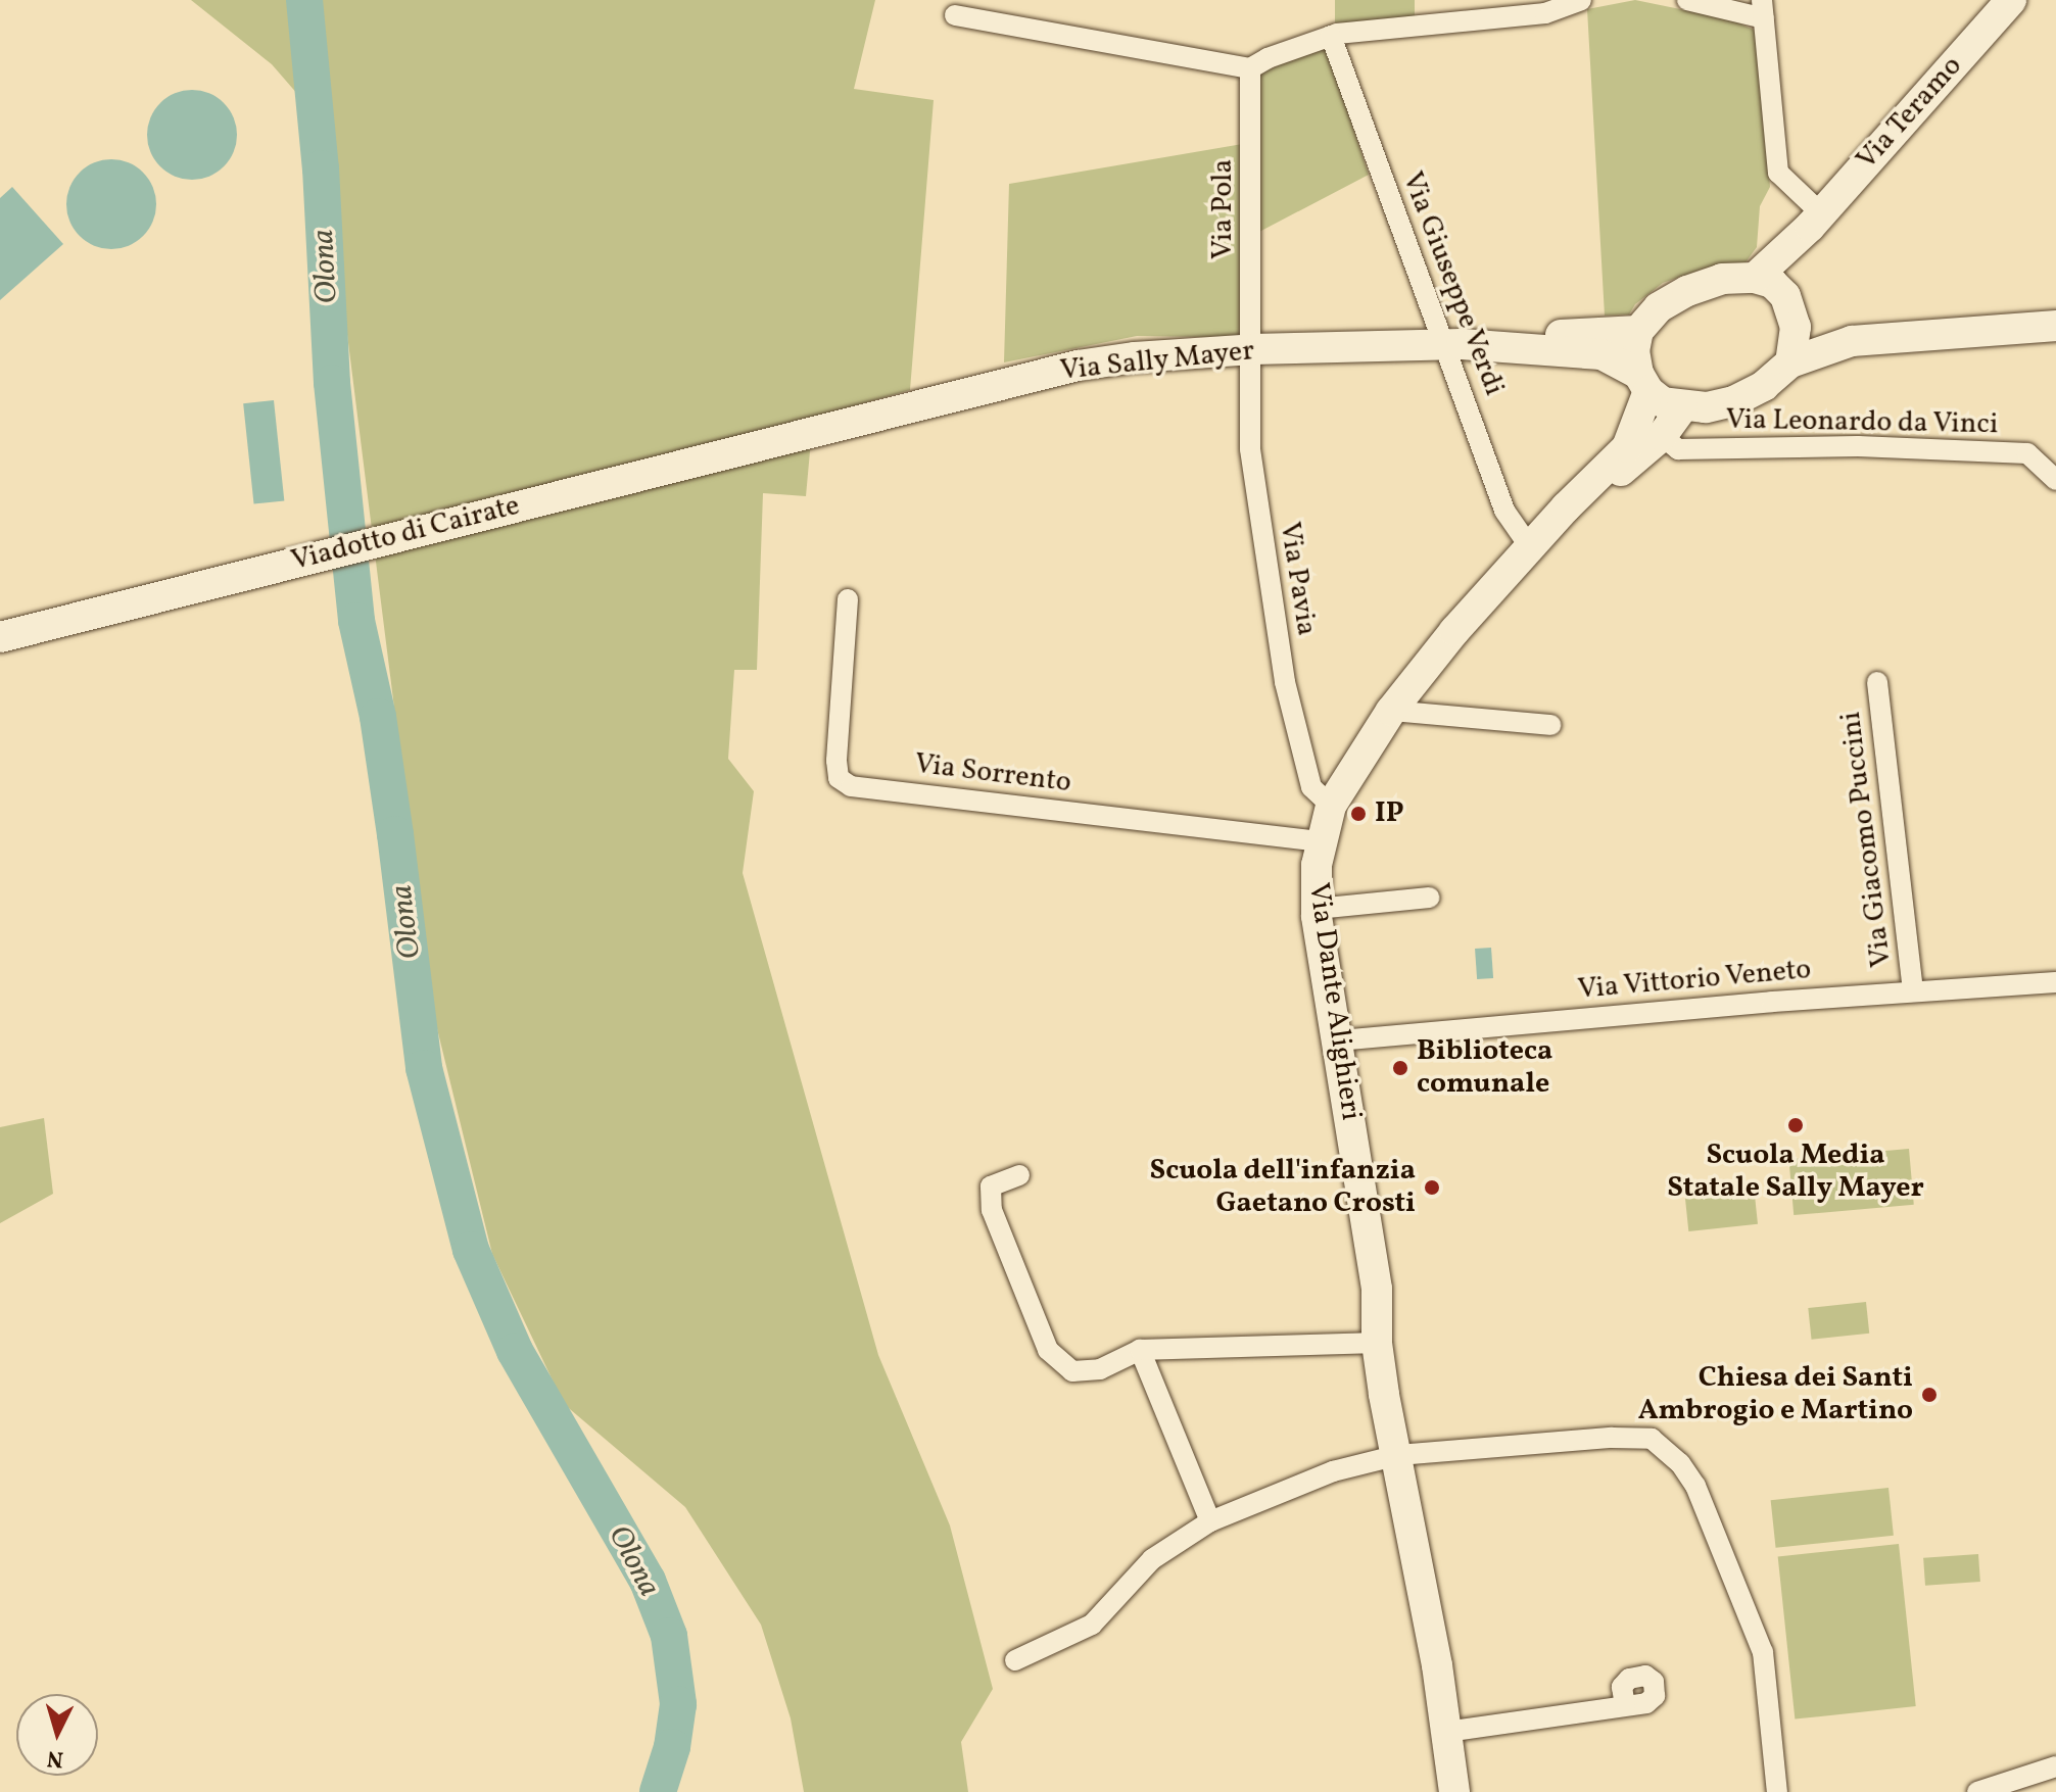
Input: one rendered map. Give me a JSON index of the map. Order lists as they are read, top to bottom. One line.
{"streets":{"main road":["Via Teramo","Via Sally Mayer","Viadotto di Cairate","Via Dante Alighieri"],"street":["Via Pola","Via Giuseppe Verdi","Via Leonardo da Vinci","Via Pavia","Via Sorrento","Via Giacomo Puccini","Via Vittorio Veneto"]},"crossings":[["Via Teramo","Via Sally Mayer"],["Via Teramo","Via Dante Alighieri"],["Via Pola","Via Sally Mayer"],["Via Pola","Via Pavia"],["Via Giuseppe Verdi","Via Sally Mayer"],["Via Giuseppe Verdi","Via Dante Alighieri"],["Via Sally Mayer","Viadotto di Cairate"],["Via Sally Mayer","Via Pavia"],["Via Sally Mayer","Via Dante Alighieri"],["Via Leonardo da Vinci","Via Dante Alighieri"],["Via Pavia","Via Dante Alighieri"],["Via Sorrento","Via Dante Alighieri"],["Via Giacomo Puccini","Via Vittorio Veneto"],["Via Vittorio Veneto","Via Dante Alighieri"]],"water":["Olona"],"places":["IP","Biblioteca comunale","Scuola Media Statale Sally Mayer","Scuola dell'infanzia Gaetano Crosti","Chiesa dei Santi Ambrogio e Martino"],"north":"bottom"}
